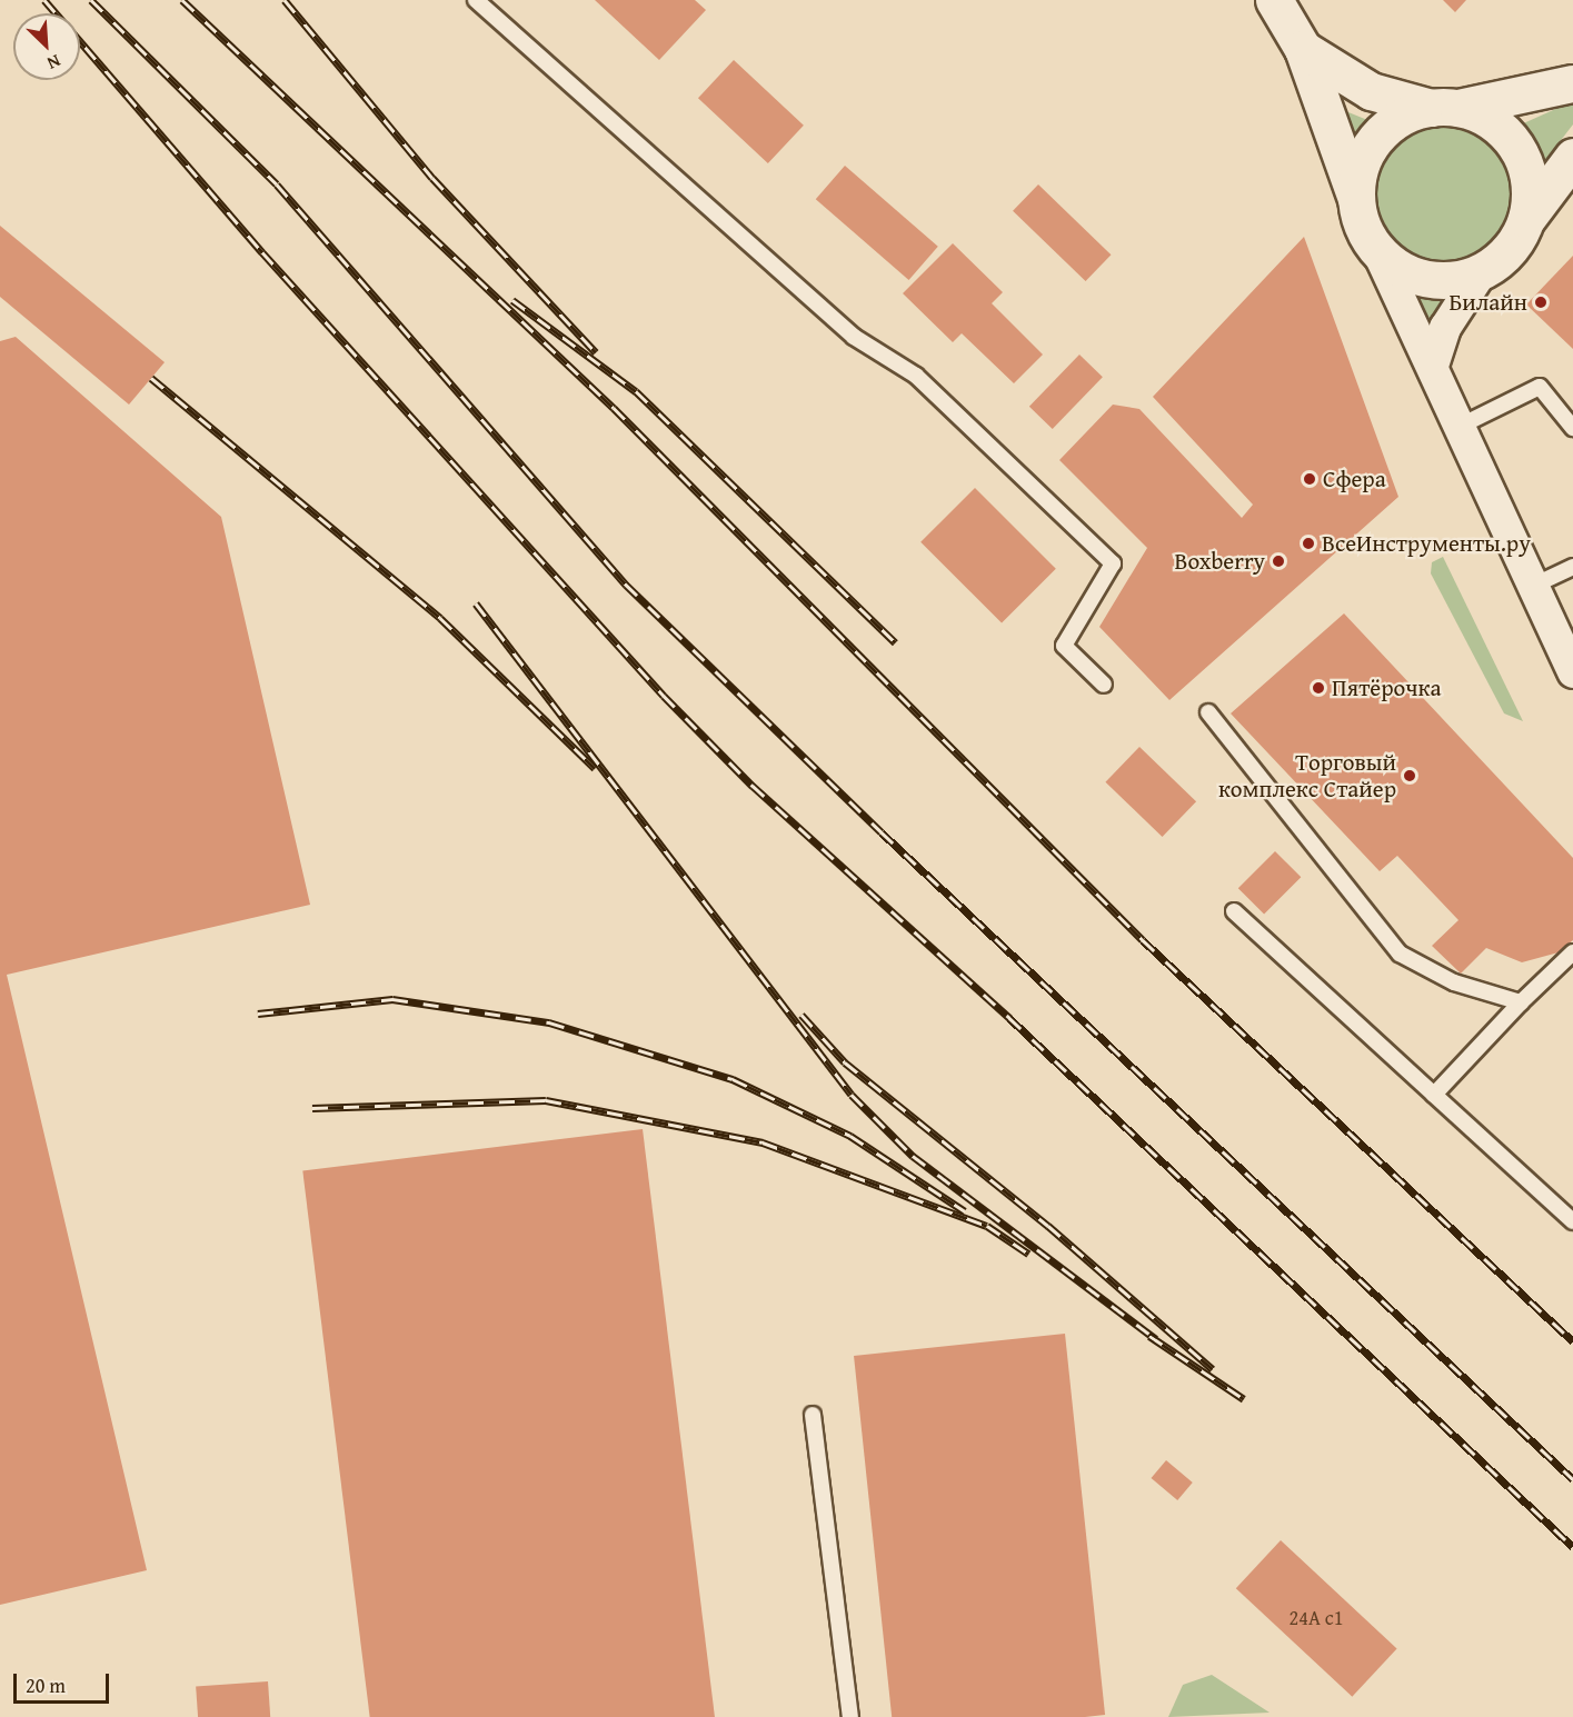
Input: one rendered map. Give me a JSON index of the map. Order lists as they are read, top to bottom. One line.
{"places":["Билайн","Сфера","ВсеИнструменты.ру","Boxberry","Пятёрочка","Торговый комплекс Стайер"],"house_numbers":["24А с1"],"scale_bar":"20 m","north":"bottom right"}
